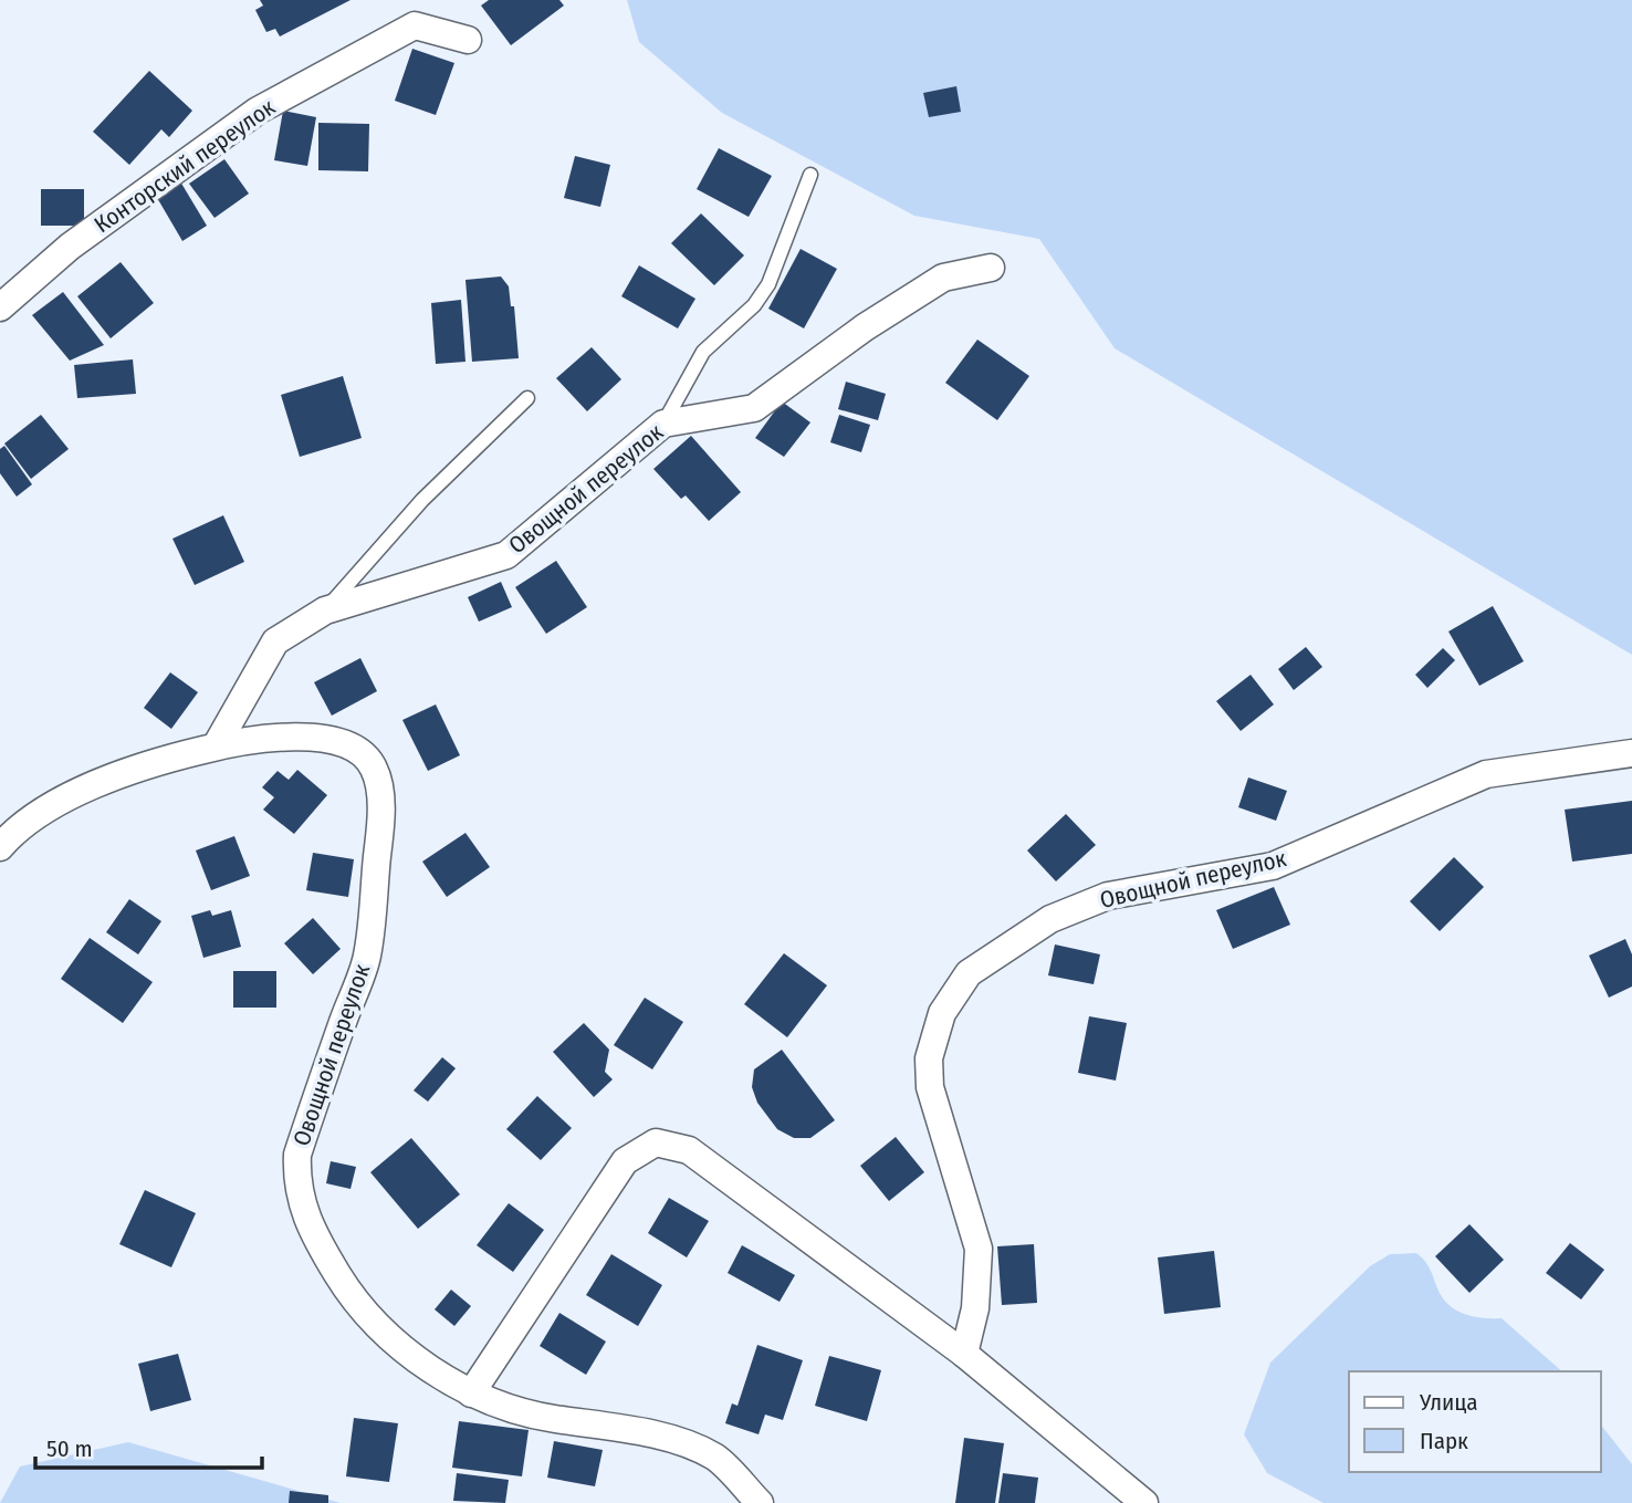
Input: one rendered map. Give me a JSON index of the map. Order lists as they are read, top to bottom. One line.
{"streets":{"street":["Конторский переулок","Овощной переулок"]},"legend":["Улица","Парк"],"scale_bar":"50 m"}
